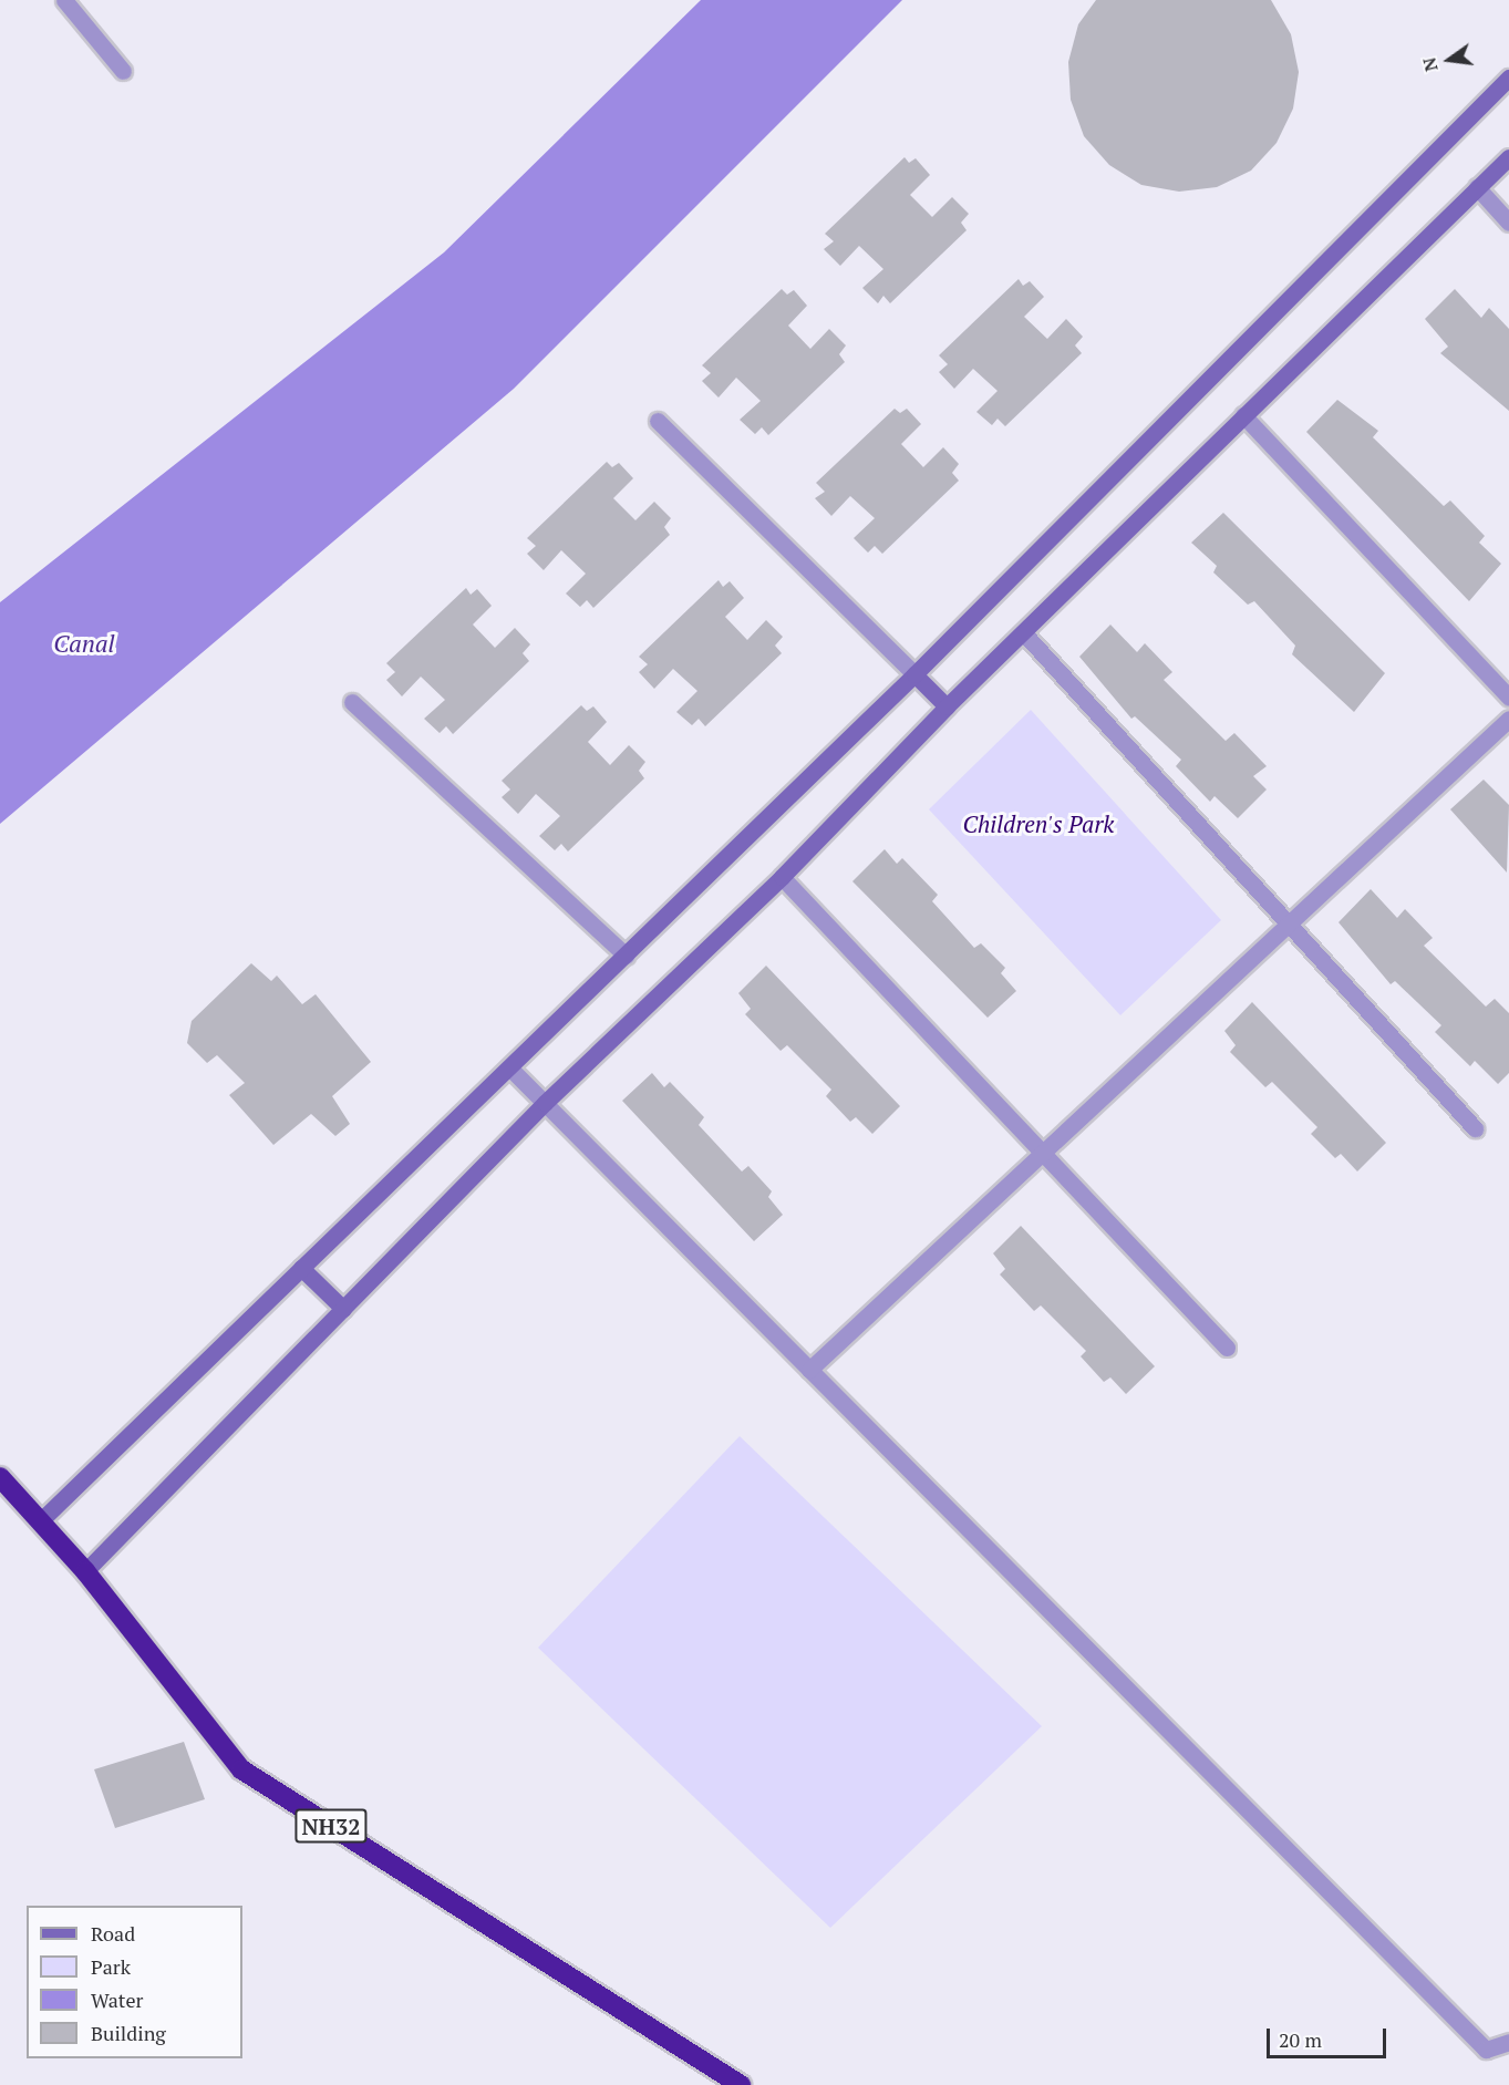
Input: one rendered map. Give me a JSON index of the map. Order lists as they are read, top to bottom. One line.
{"streets":{"highway":["NH32"]},"water":["Canal"],"parks":["Children's Park"],"legend":["Road","Park","Water","Building"],"scale_bar":"20 m","north":"left"}
